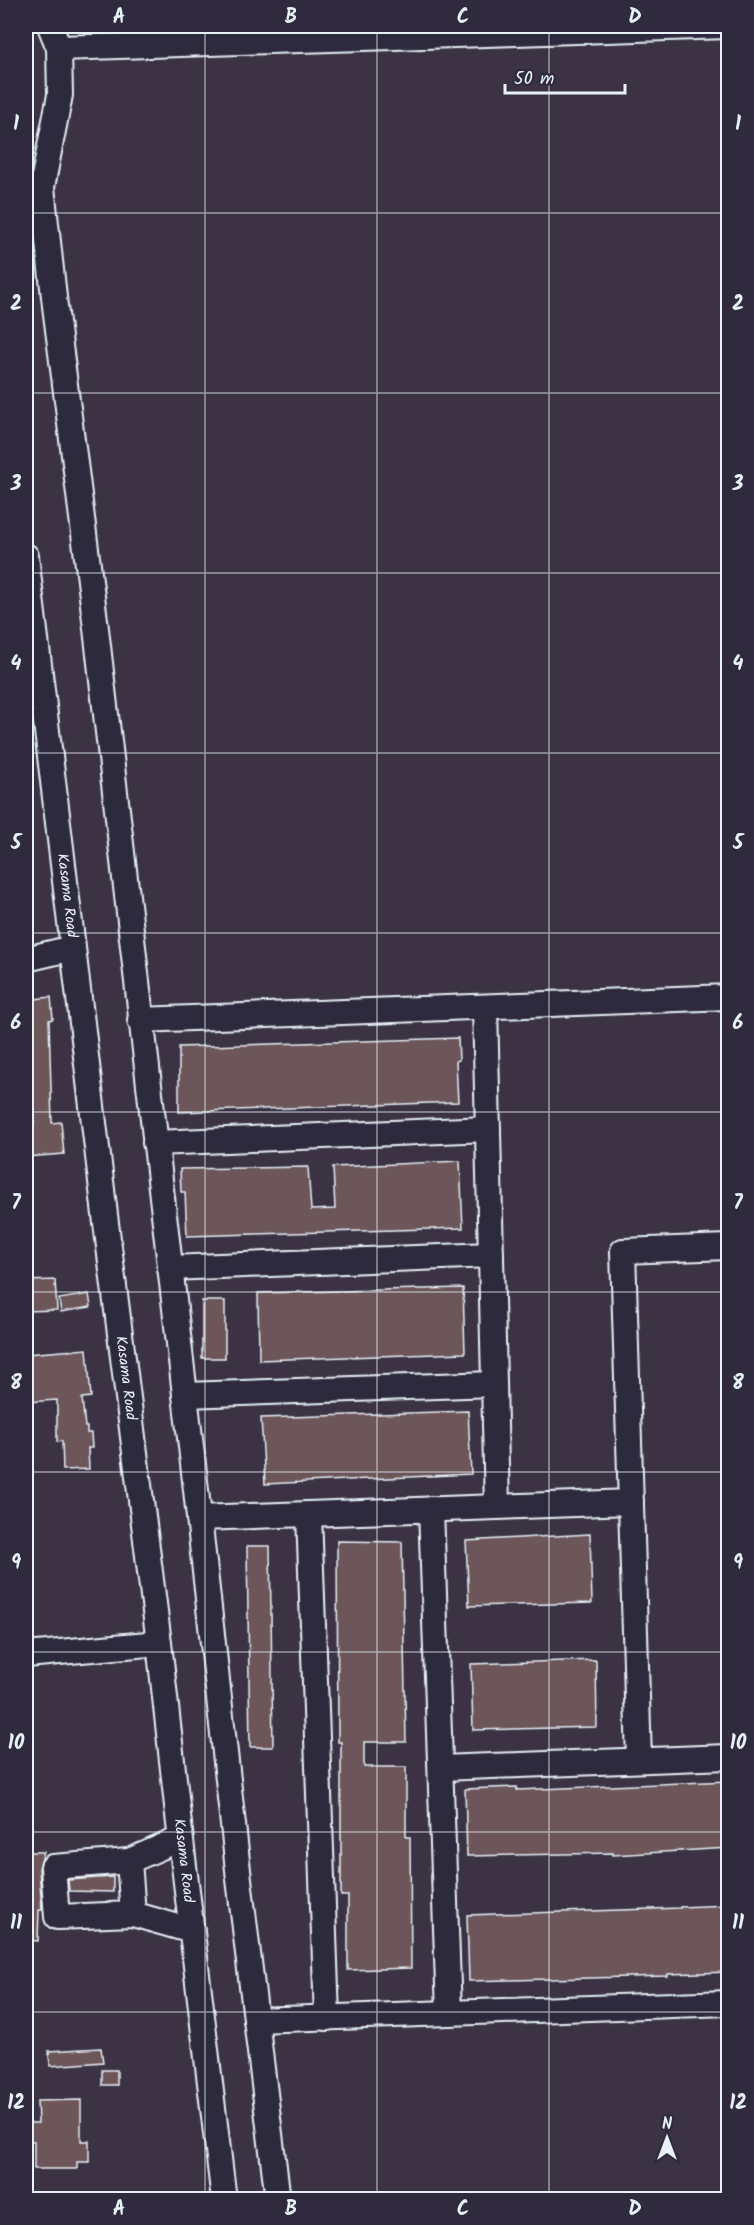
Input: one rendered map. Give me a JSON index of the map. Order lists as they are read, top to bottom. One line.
{"streets":{"street":["Kasama Road"]},"scale_bar":"50 m","north":"top","grid":{"columns":["A","B","C","D"],"rows":["1","2","3","4","5","6","7","8","9","10","11","12"]}}
